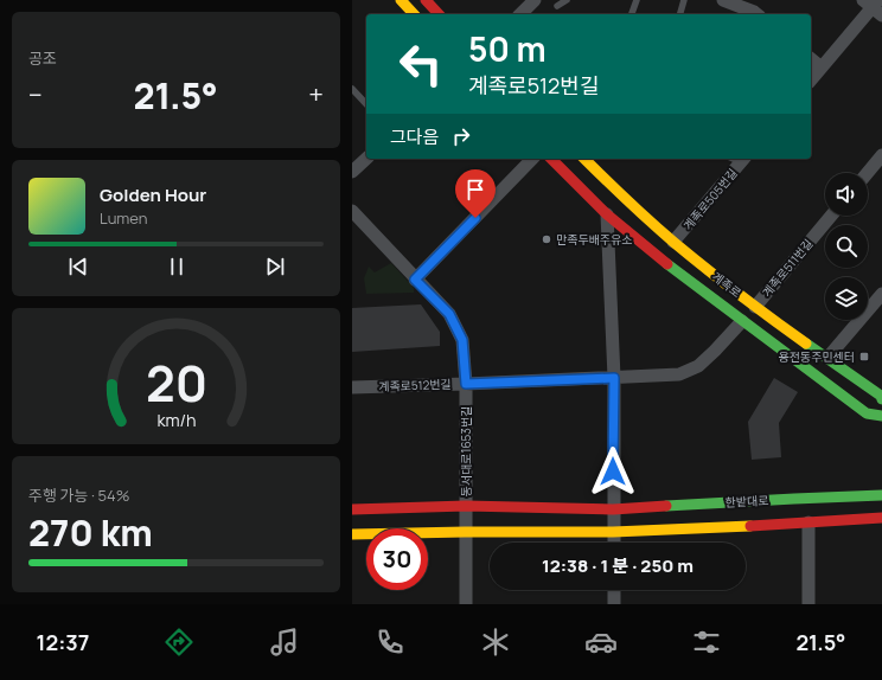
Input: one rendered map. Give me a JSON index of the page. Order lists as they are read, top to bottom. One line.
{"streets":{"main road":["계족로","한밭대로"],"street":["계족로505번길","계족로511번길","계족로512번길","동서대로1653번길"]},"crossings":[["계족로505번길","계족로"],["계족로511번길","계족로"],["계족로","계족로512번길"],["계족로512번길","동서대로1653번길"],["동서대로1653번길","한밭대로"]],"places":{"other":["만족두배주유소"],"transit":["용전동주민센터"]},"page":{"tile":["공조",["주행 가능 · 54%","270 km"]],"turn":["50 m","계족로512번길"],"heat":["−","21.5°","+"],"then":"그다음","song":["Golden Hour","Lumen"],"limit":"30","trip":"12:38 · 1 분 · 250 m","tabs":["12:37","21.5°"],"gauge":["20","km/h"]}}
